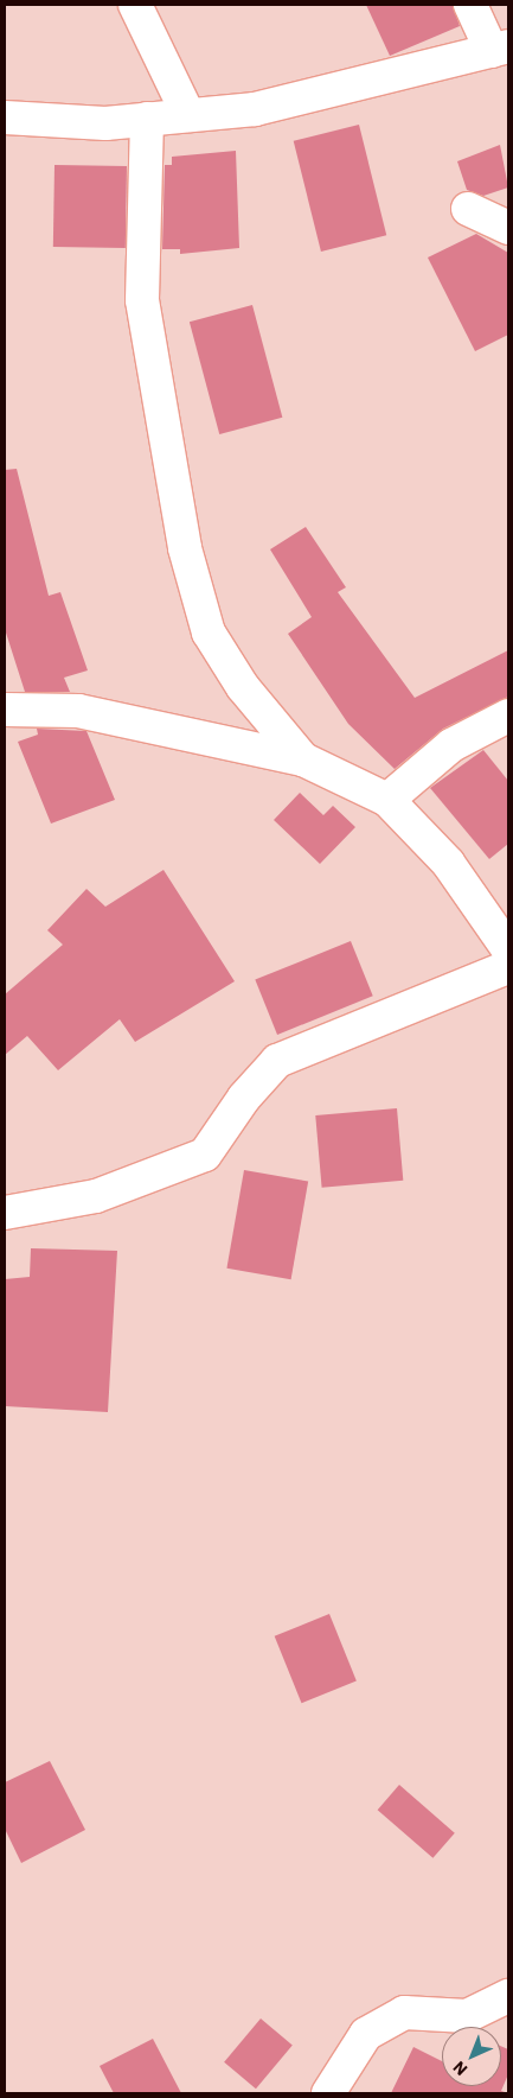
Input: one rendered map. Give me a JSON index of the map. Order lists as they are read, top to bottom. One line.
{"north":"bottom left"}
